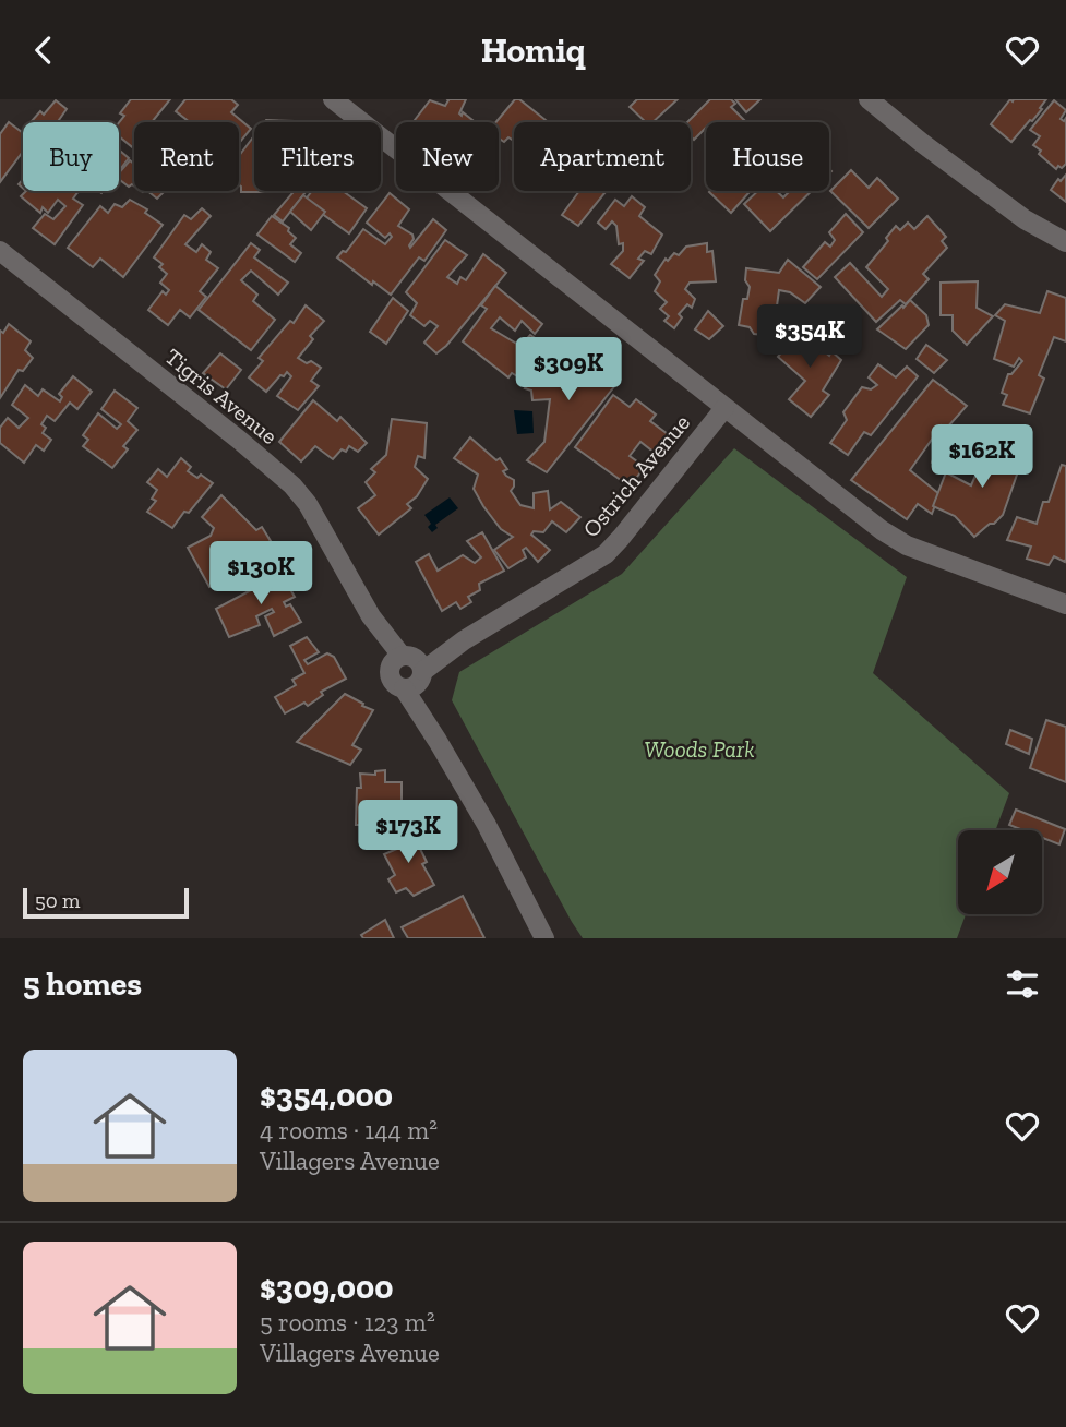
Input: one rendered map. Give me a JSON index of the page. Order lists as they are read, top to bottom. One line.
{"streets":{"street":["Tigris Avenue","Ostrich Avenue"]},"crossings":[["Tigris Avenue","Ostrich Avenue"]],"parks":["Woods Park"],"scale_bar":"50 m","north":"bottom left","page":{"header":"Homiq","chip":["Buy","Rent","Filters","New","Apartment","House"],"price":["$354K","$309K","$162K","$130K","$173K"],"scale":"50 m","heading":"5 homes","list":[{"name":"$354,000","note":"4 rooms · 144 m² · Villagers Avenue"},{"name":"$309,000","note":"5 rooms · 123 m² · Villagers Avenue"}]}}
